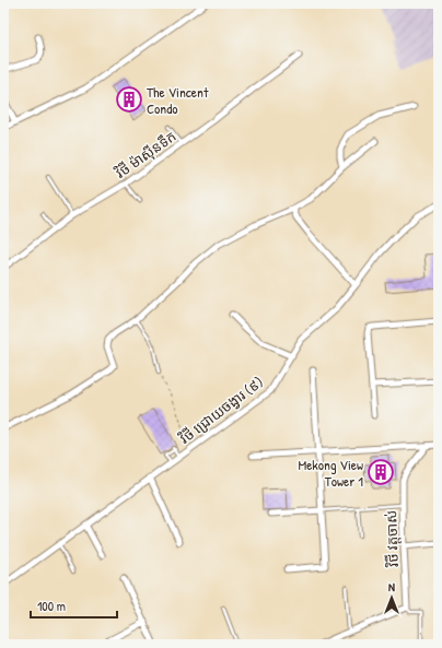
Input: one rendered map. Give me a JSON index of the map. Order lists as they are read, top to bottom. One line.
{"streets":{"street":["វិថី ម៉ាស៊ីនទឹក","វិថី ជ្រោយចង្វារ (៩)","វិថី វត្តចាស់"]},"places":{"building":["The Vincent Condo","Mekong View Tower 1"]},"scale_bar":"100 m","north":"top"}
